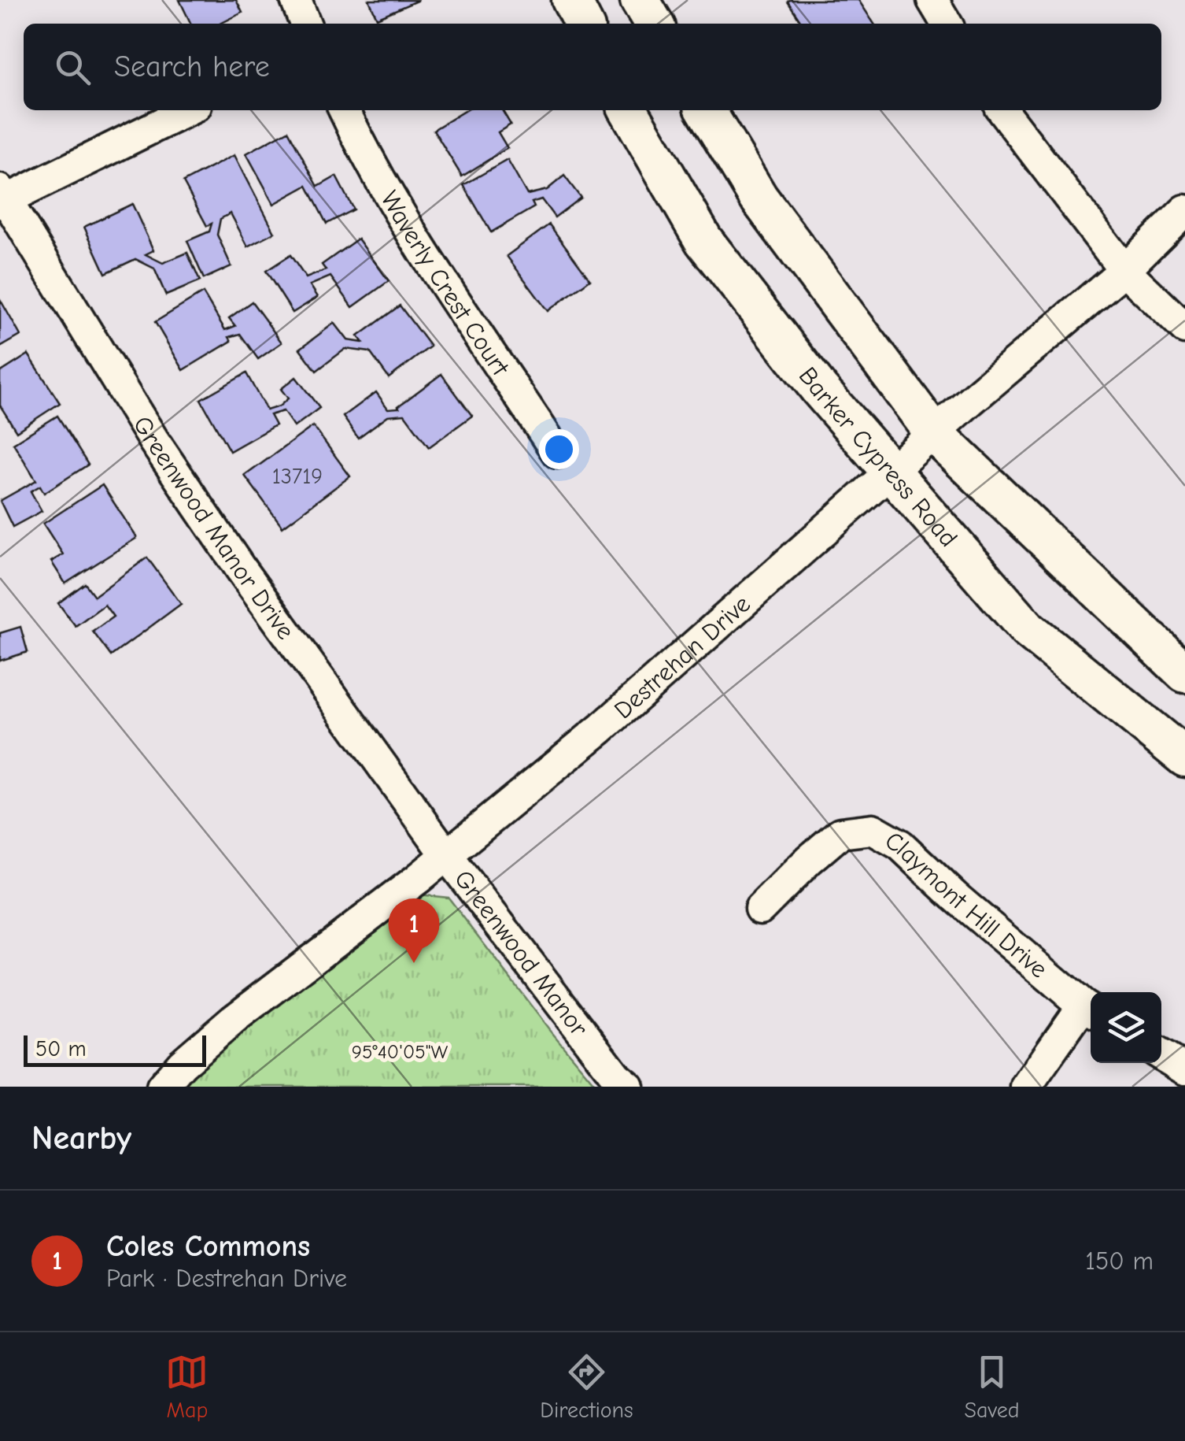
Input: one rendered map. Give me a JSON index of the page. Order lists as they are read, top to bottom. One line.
{"streets":{"main road":["Barker Cypress Road"],"street":["Waverly Crest Court","Greenwood Manor Drive","Destrehan Drive","Claymont Hill Drive","Greenwood Manor"]},"crossings":[["Barker Cypress Road","Destrehan Drive"],["Greenwood Manor Drive","Destrehan Drive"],["Greenwood Manor Drive","Greenwood Manor"],["Destrehan Drive","Greenwood Manor"]],"house_numbers":["13719"],"scale_bar":"50 m","page":{"search":"Search here","pins":"1","scale":"50 m","heading":"Nearby","list":[{"mark":"1","name":"Coles Commons","note":"Park · Destrehan Drive","value":"150 m"}],"nav":["Map","Directions","Saved"]},"coordinates":["95°40'05\"W"]}
